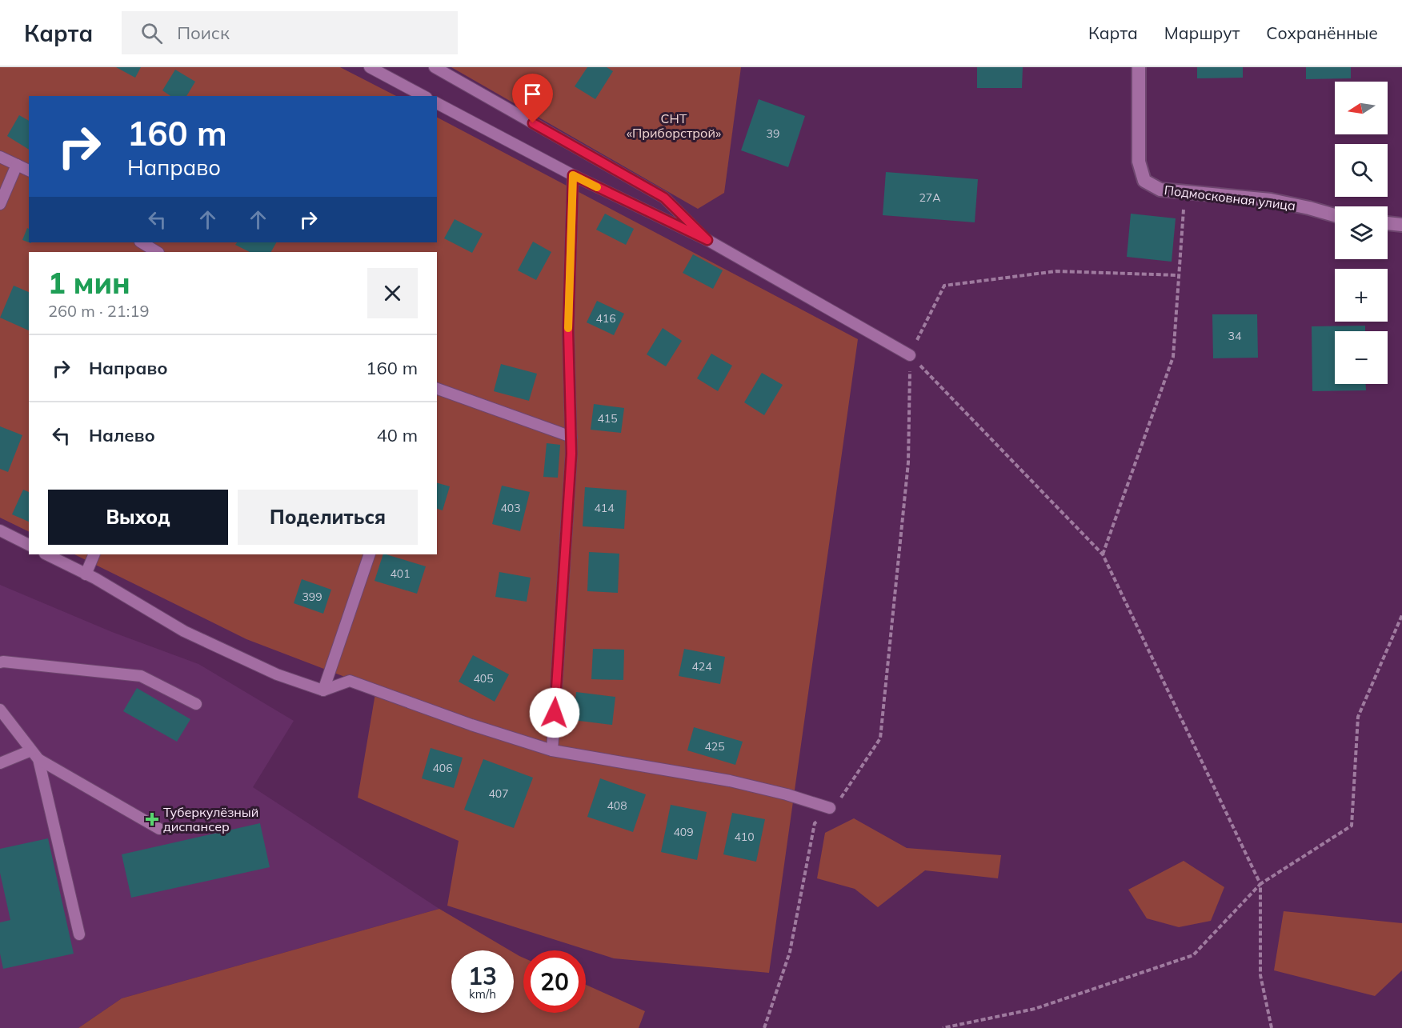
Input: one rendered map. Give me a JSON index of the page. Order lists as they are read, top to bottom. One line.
{"streets":{"street":["Подмосковная улица"]},"parks":["СНТ «Приборстрой»"],"places":{"health":["Туберкулёзный диспансер"]},"house_numbers":["39","27А","416","34","415","403","414","401","399","424","405","425","406","407","408","409","410"],"north":"left","page":{"header":"Карта","search":"Поиск","nav":["Карта","Маршрут","Сохранённые"],"map_buttons":["+","−"],"turn":["160 m","Направо"],"heading":["1 мин","260 m · 21:19"],"list":[{"name":"Направо","value":"160 m"},{"name":"Налево","value":"40 m"}],"buttons":["Выход","Поделиться"],"speed":"13 km/h","limit":"20"}}
